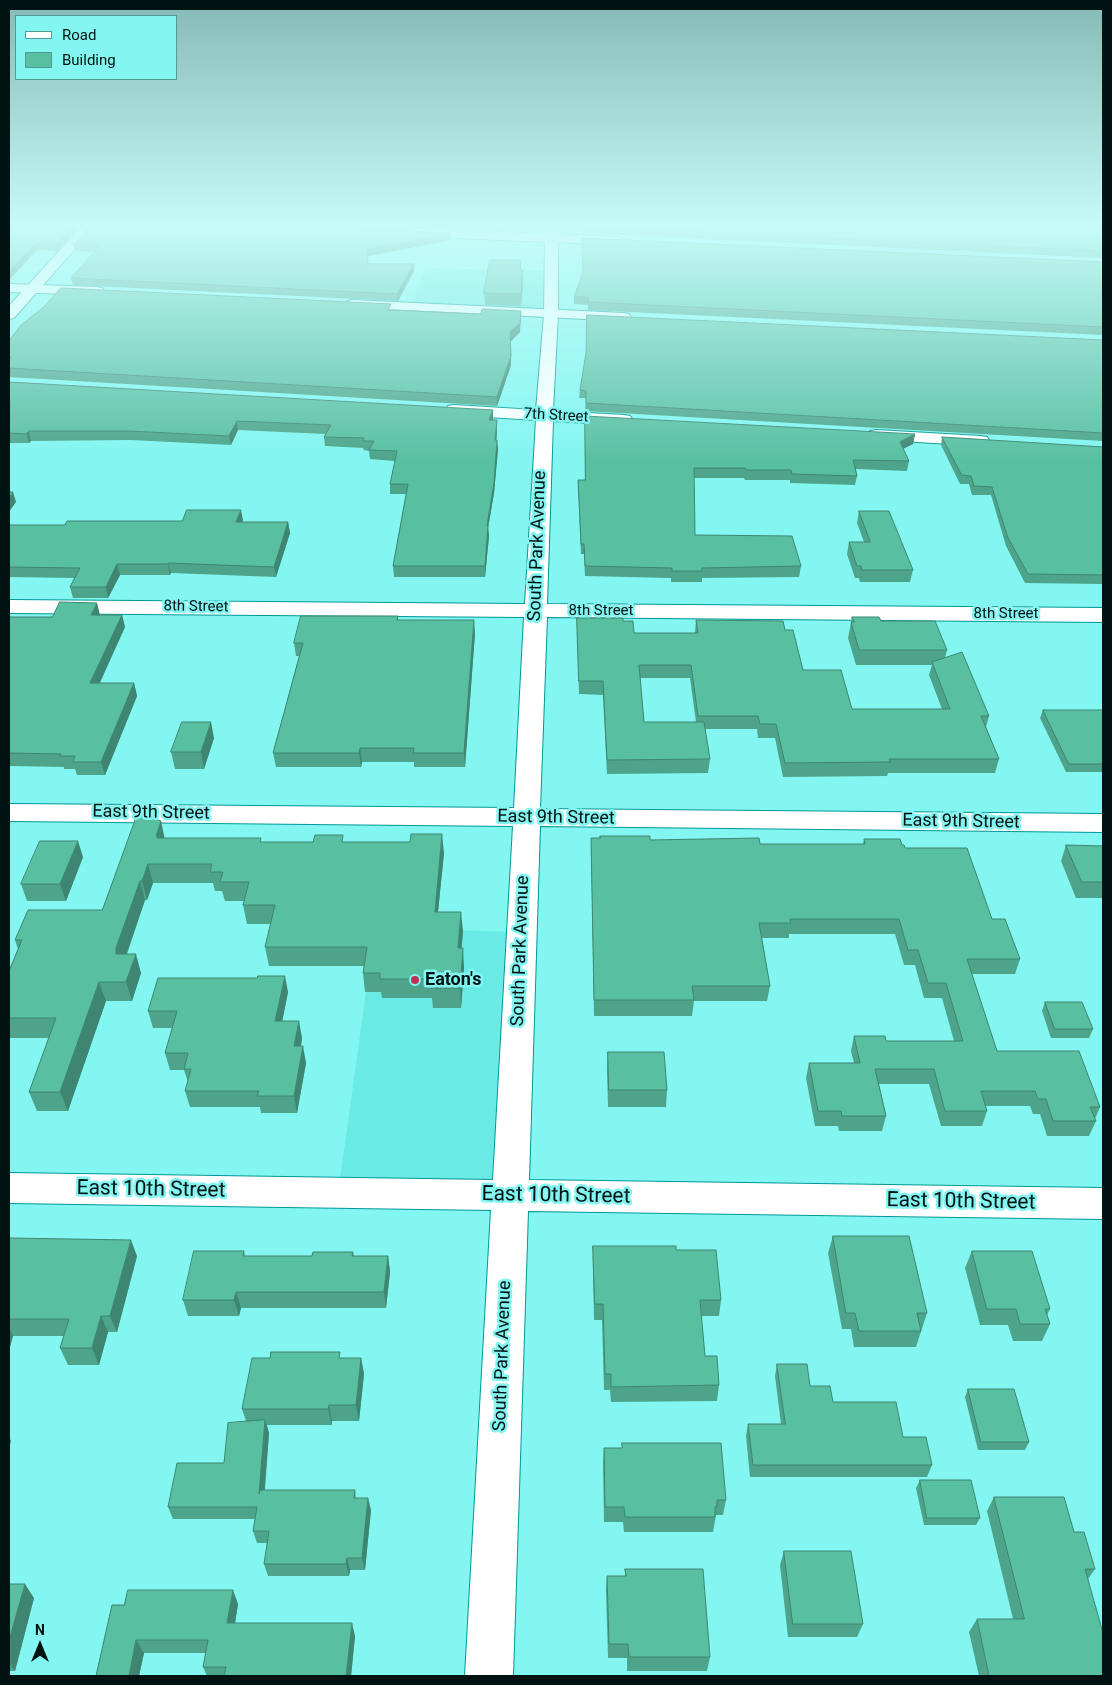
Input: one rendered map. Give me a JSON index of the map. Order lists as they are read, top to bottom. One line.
{"streets":{"street":["7th Street","South Park Avenue","8th Street","East 9th Street","East 10th Street"]},"crossings":[["7th Street","South Park Avenue"],["South Park Avenue","8th Street"],["South Park Avenue","East 9th Street"],["South Park Avenue","East 10th Street"]],"places":["Eaton's"],"legend":["Road","Building"],"north":"top"}
